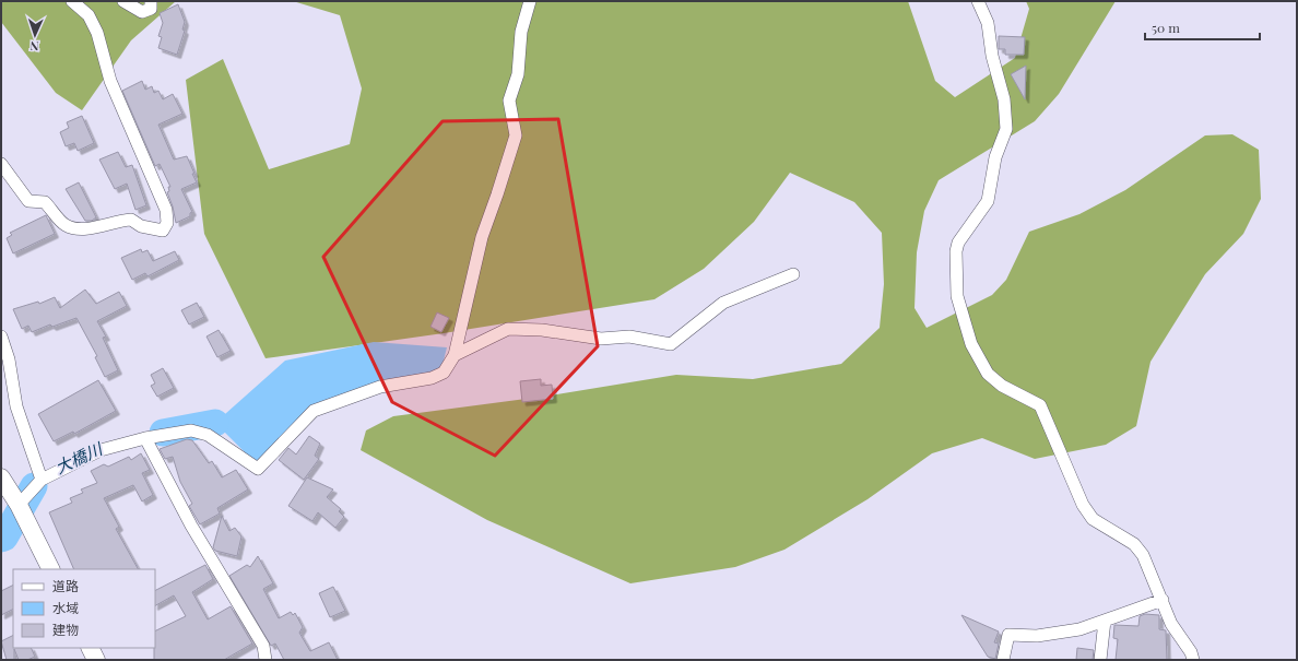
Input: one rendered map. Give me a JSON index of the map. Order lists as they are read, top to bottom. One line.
{"water":["大橋川"],"legend":["道路","水域","建物"],"scale_bar":"50 m","north":"bottom"}
